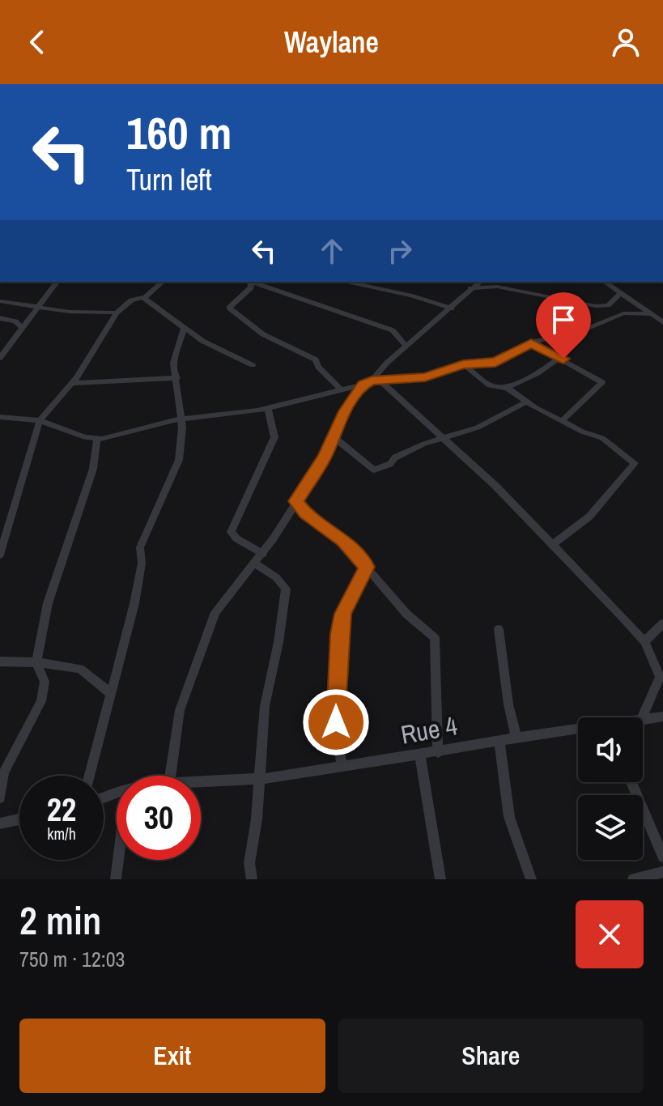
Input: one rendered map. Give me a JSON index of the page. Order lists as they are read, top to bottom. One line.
{"streets":{"street":["Rue 4"]},"page":{"header":"Waylane","turn":["160 m","Turn left"],"speed":"22 km/h","limit":"30","heading":["2 min","750 m · 12:03"],"buttons":["Exit","Share"]}}
